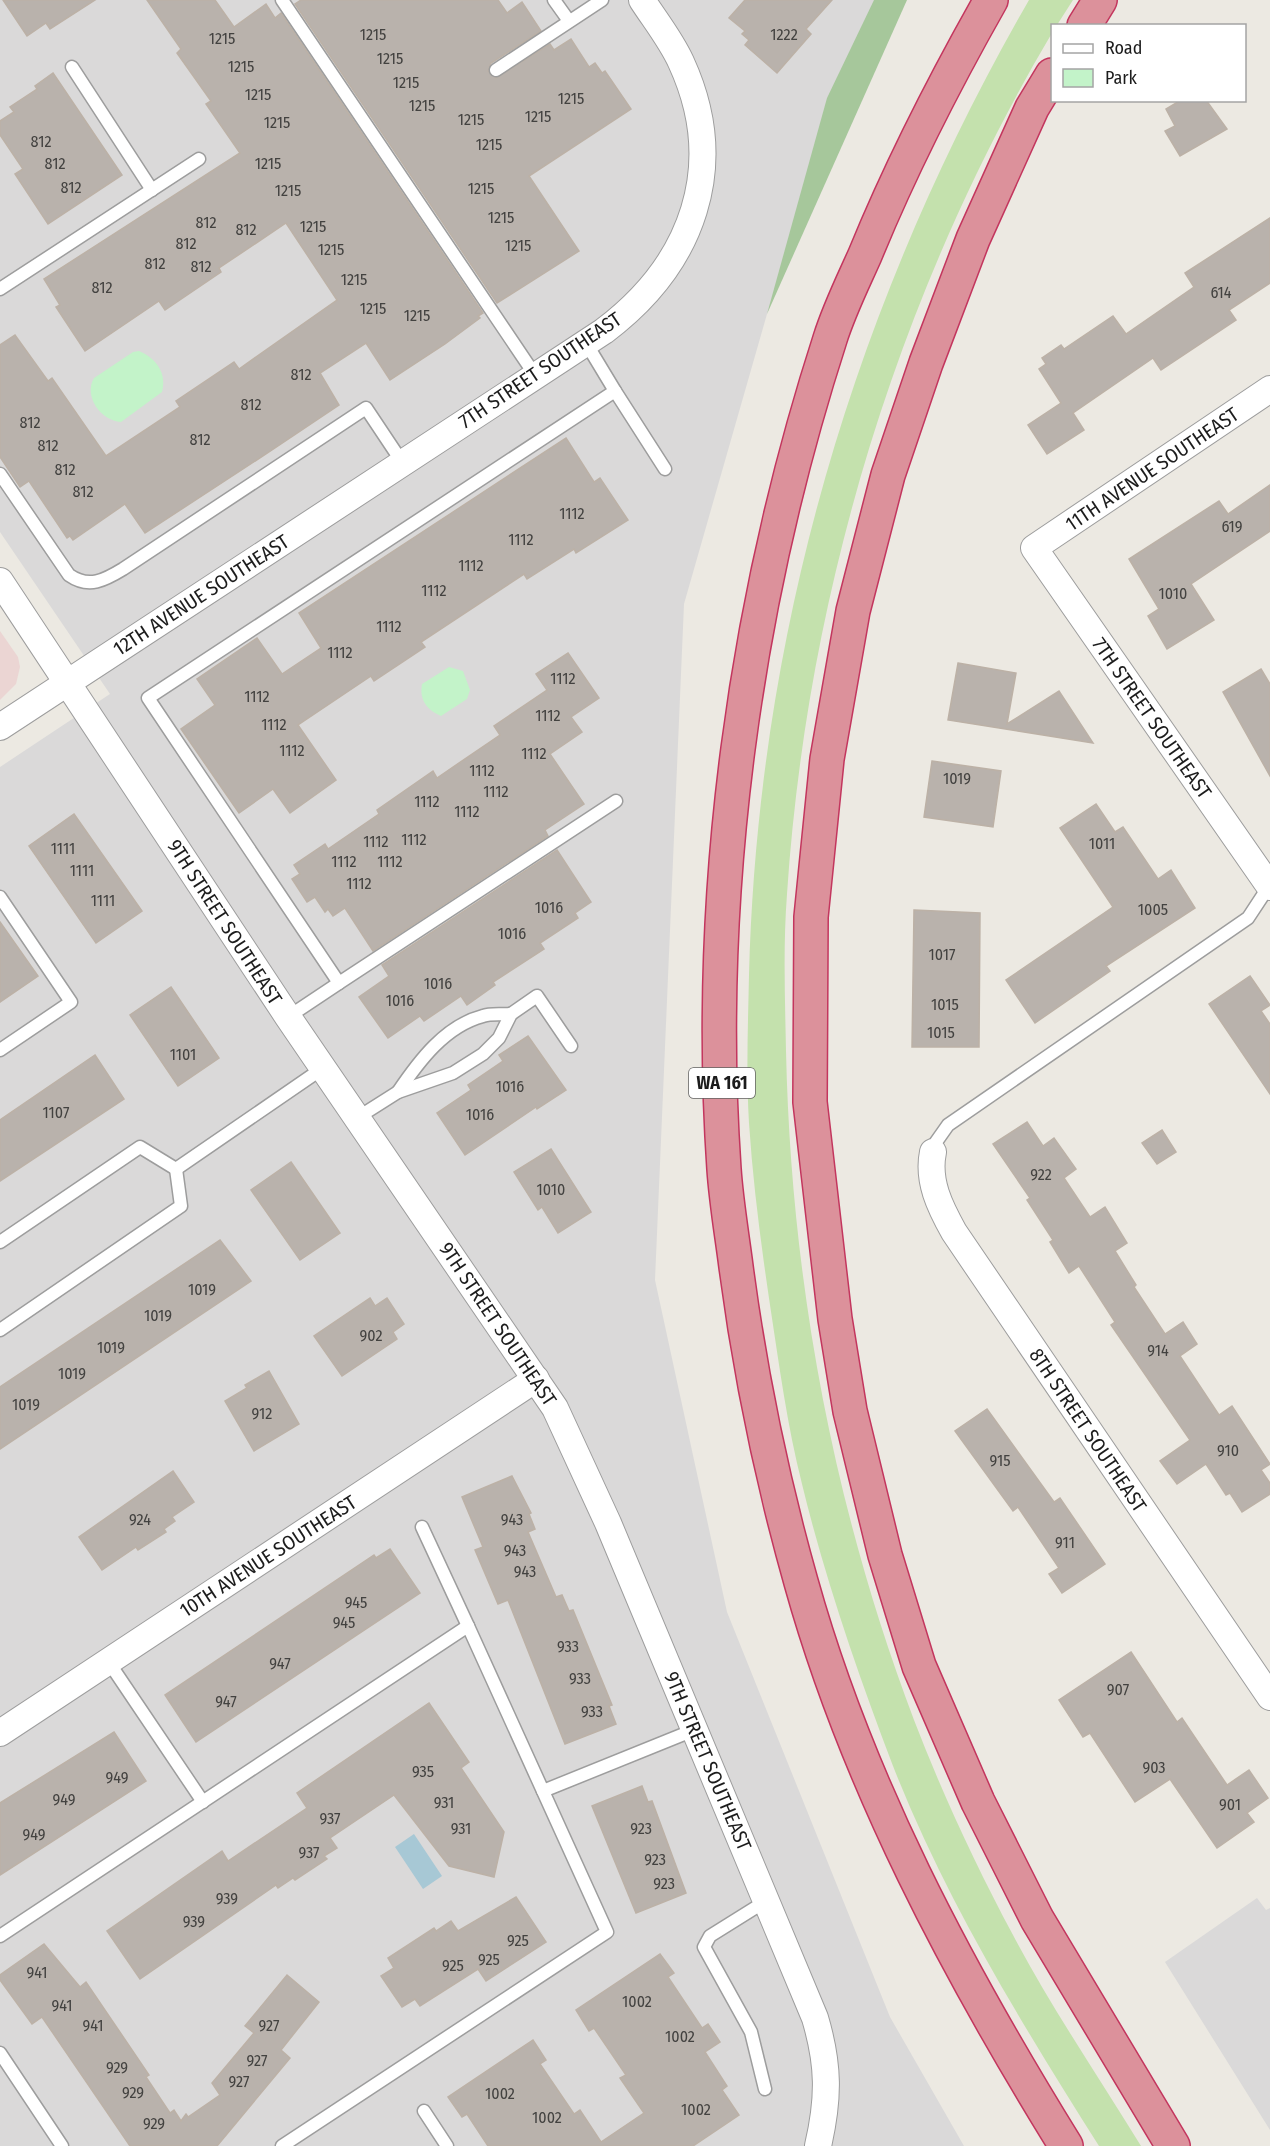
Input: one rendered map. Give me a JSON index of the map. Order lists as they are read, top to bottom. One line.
{"streets":{"highway":["WA 161"],"street":["7TH STREET SOUTHEAST","11TH AVENUE SOUTHEAST","12TH AVENUE SOUTHEAST","9TH STREET SOUTHEAST","8TH STREET SOUTHEAST","10TH AVENUE SOUTHEAST"]},"crossings":[["7TH STREET SOUTHEAST","11TH AVENUE SOUTHEAST"],["7TH STREET SOUTHEAST","12TH AVENUE SOUTHEAST"],["12TH AVENUE SOUTHEAST","9TH STREET SOUTHEAST"],["9TH STREET SOUTHEAST","10TH AVENUE SOUTHEAST"]],"house_numbers":["1215","1222","1215","1215","1215","1215","1215","1215","1215","1215","1215","1215","812","1215","812","1215","812","1215","1215","1215","812","1215","812","812","1215","1215","812","812","1215","812","614","1215","1215","812","812","812","812","812","812","812","1112","619","1112","1112","1112","1010","1112","1112","1112","1112","1112","1112","1112","1112","1112","1019","1112","1112","1112","1112","1112","1011","1111","1112","1112","1111","1112","1111","1016","1005","1016","1017","1016","1016","1015","1015","1101","1016","1107","1016","922","1010","1019","1019","902","1019","914","1019","1019","912","910","915","924","943","911","943","943","945","945","933","947","933","907","947","933","903","935","949","949","931","901","937","931","923","949","937","923","923","939","939","925","925","925","941","1002","941","941","927","1002","927","929","927","929","1002","1002","1002","929"],"legend":["Road","Park"]}
